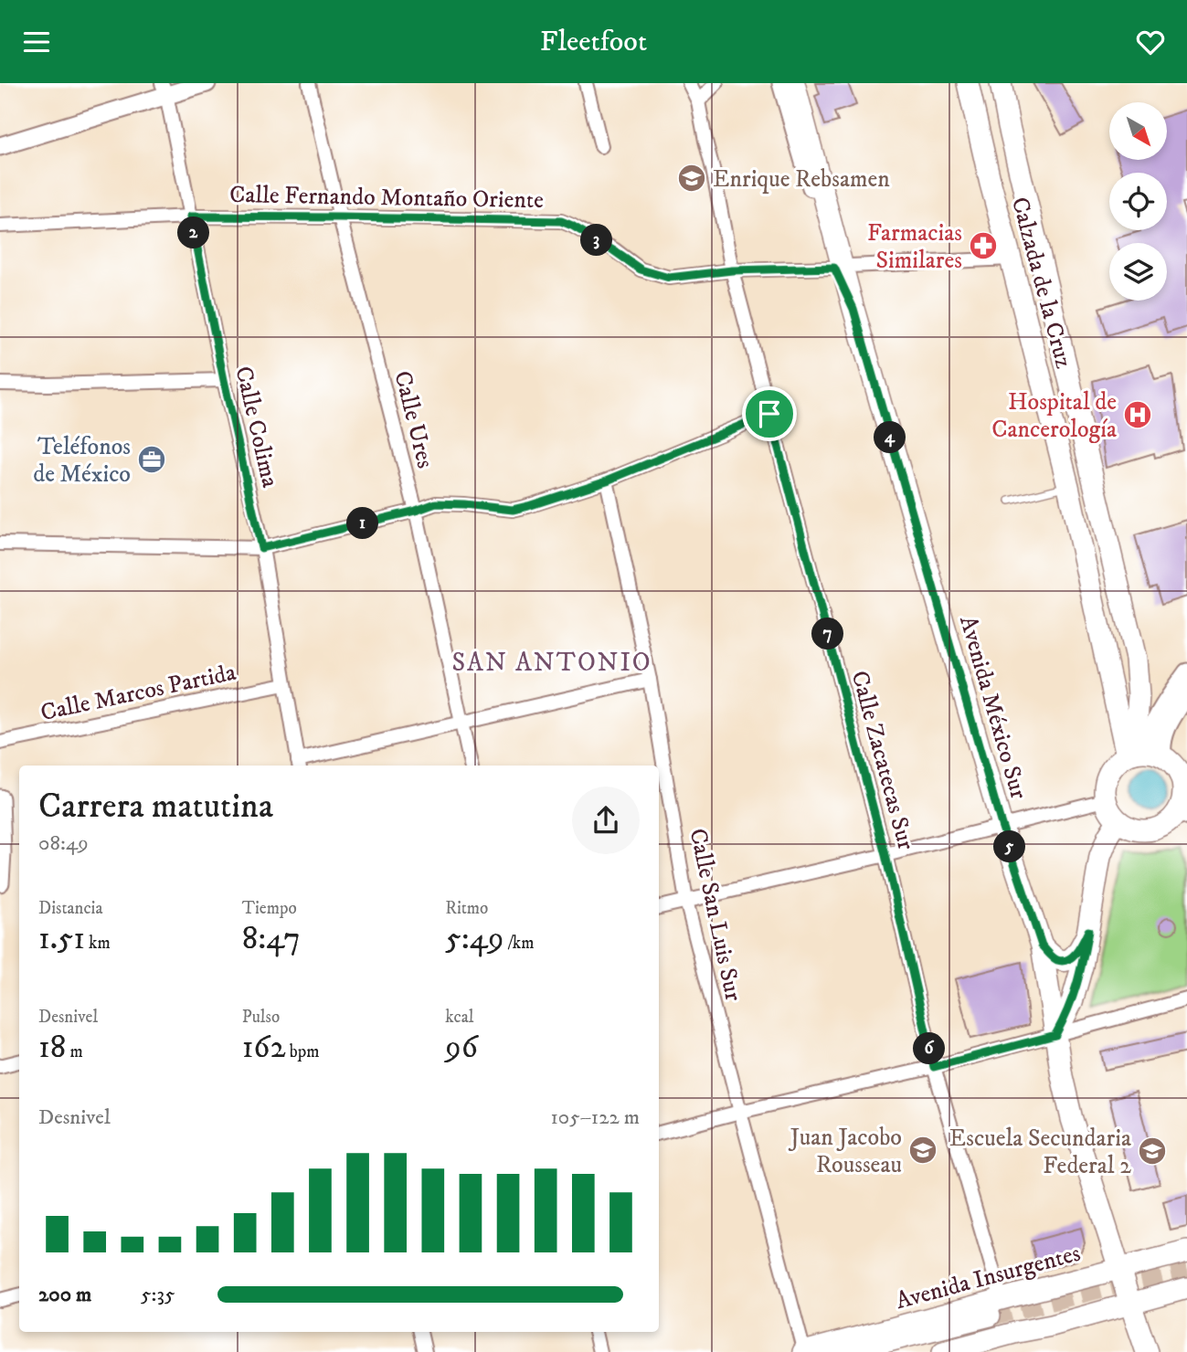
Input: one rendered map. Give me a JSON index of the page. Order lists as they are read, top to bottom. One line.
{"streets":{"main road":["Calzada de la Cruz","Avenida México Sur","Avenida Insurgentes"],"street":["Calle Fernando Montaño Oriente","Calle Ures","Calle Colima","Calle Marcos Partida","Calle Zacatecas Sur","Calle San Luis Sur"]},"crossings":[["Calle Fernando Montaño Oriente","Calzada de la Cruz"],["Calle Fernando Montaño Oriente","Calle Ures"],["Calle Fernando Montaño Oriente","Calle Colima"],["Calle Fernando Montaño Oriente","Avenida México Sur"],["Calle Fernando Montaño Oriente","Calle Zacatecas Sur"],["Calle Colima","Calle Marcos Partida"],["Avenida México Sur","Avenida Insurgentes"],["Calle Zacatecas Sur","Avenida Insurgentes"],["Calle San Luis Sur","Avenida Insurgentes"]],"districts":["SAN ANTONIO"],"places":{"school or university":["Enrique Rebsamen","Juan Jacobo Rousseau","Escuela Secundaria Federal 2"],"pharmacy":["Farmacias Similares"],"hospital":["Hospital de Cancerología"],"office":["Teléfonos de México"]},"north":"bottom right","page":{"header":"Fleetfoot","pins":["2","3","4","1","7","5","6"],"heading":["Carrera matutina","08:49"],"stats":[["Distancia","1.51 km"],["Tiempo","8:47"],["Ritmo","5:49 /km"],["Desnivel","18 m"],["Pulso","162 bpm"],["kcal","96"]],"chart":["Desnivel","105–122 m"],"list":[{"name":"200 m","note":"5:35"}]}}
